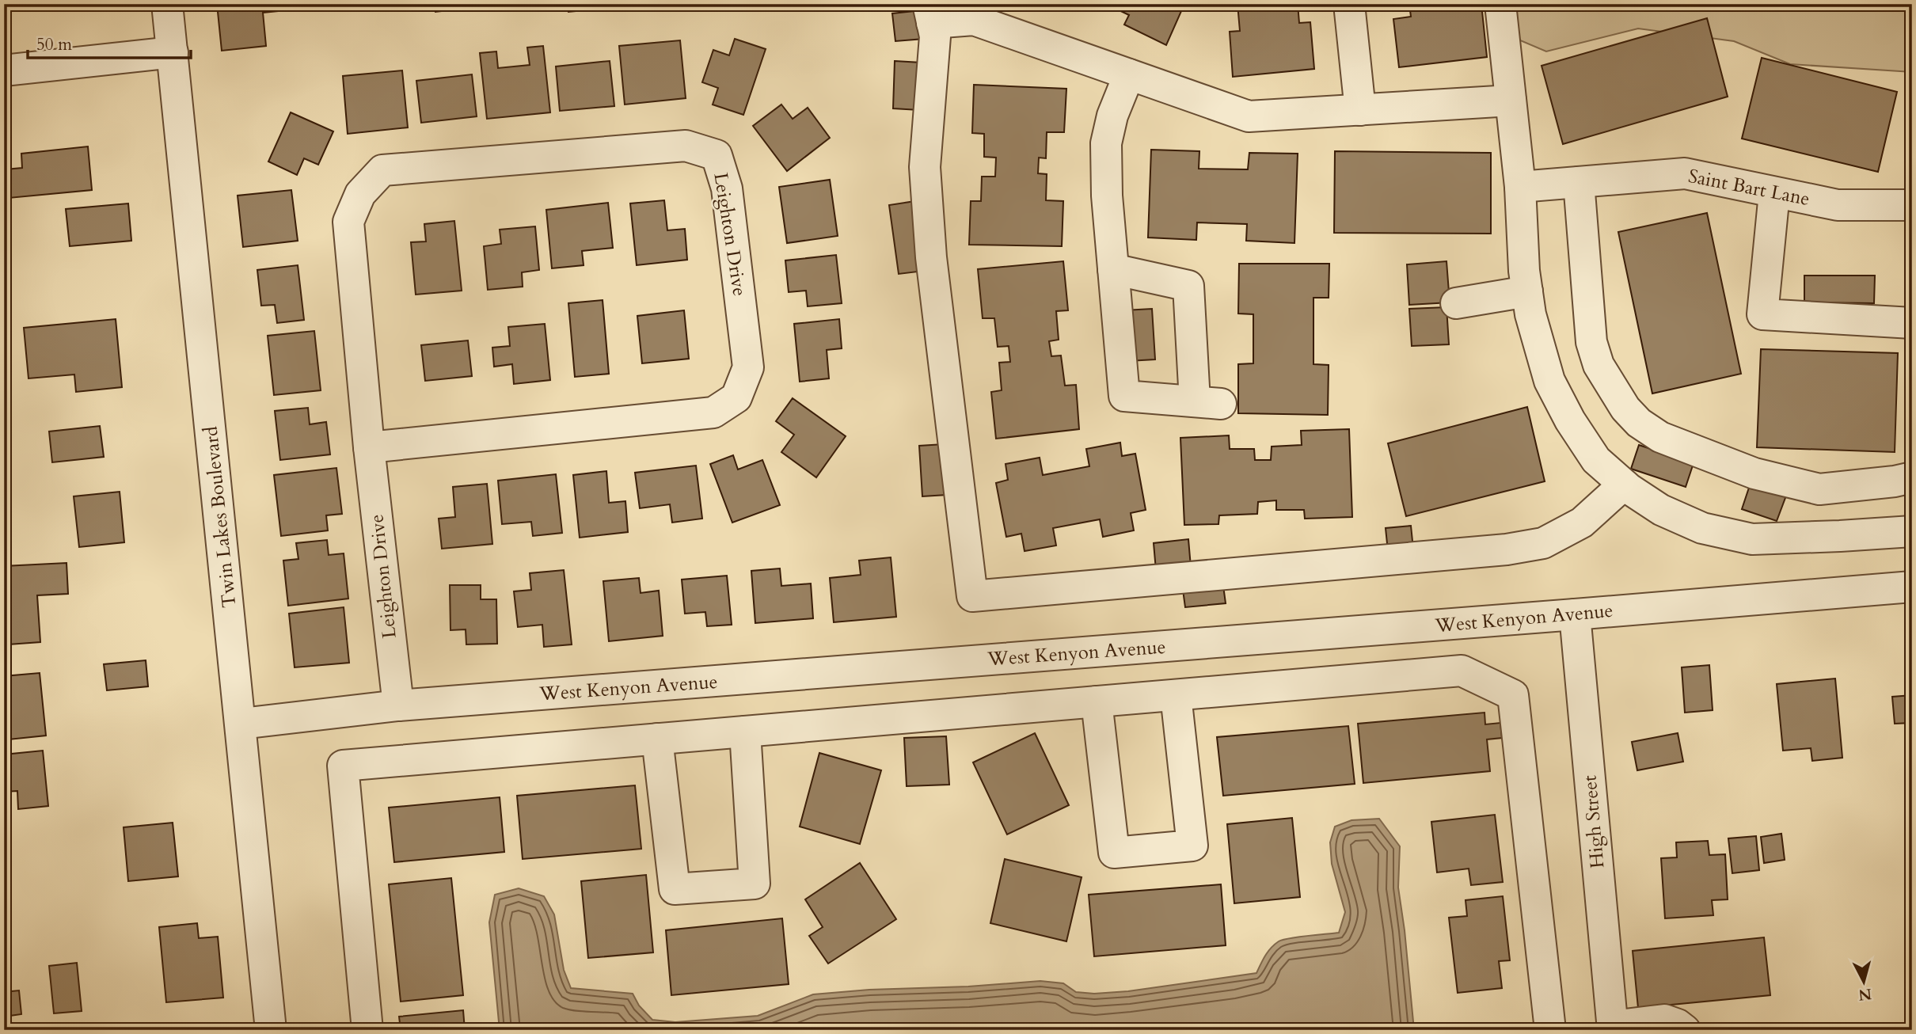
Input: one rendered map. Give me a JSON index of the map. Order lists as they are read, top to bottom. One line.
{"streets":{"street":["Saint Bart Lane","Leighton Drive","Twin Lakes Boulevard","West Kenyon Avenue","High Street"]},"crossings":[["Leighton Drive","West Kenyon Avenue"],["Twin Lakes Boulevard","West Kenyon Avenue"],["West Kenyon Avenue","High Street"]],"scale_bar":"50 m","north":"bottom"}
